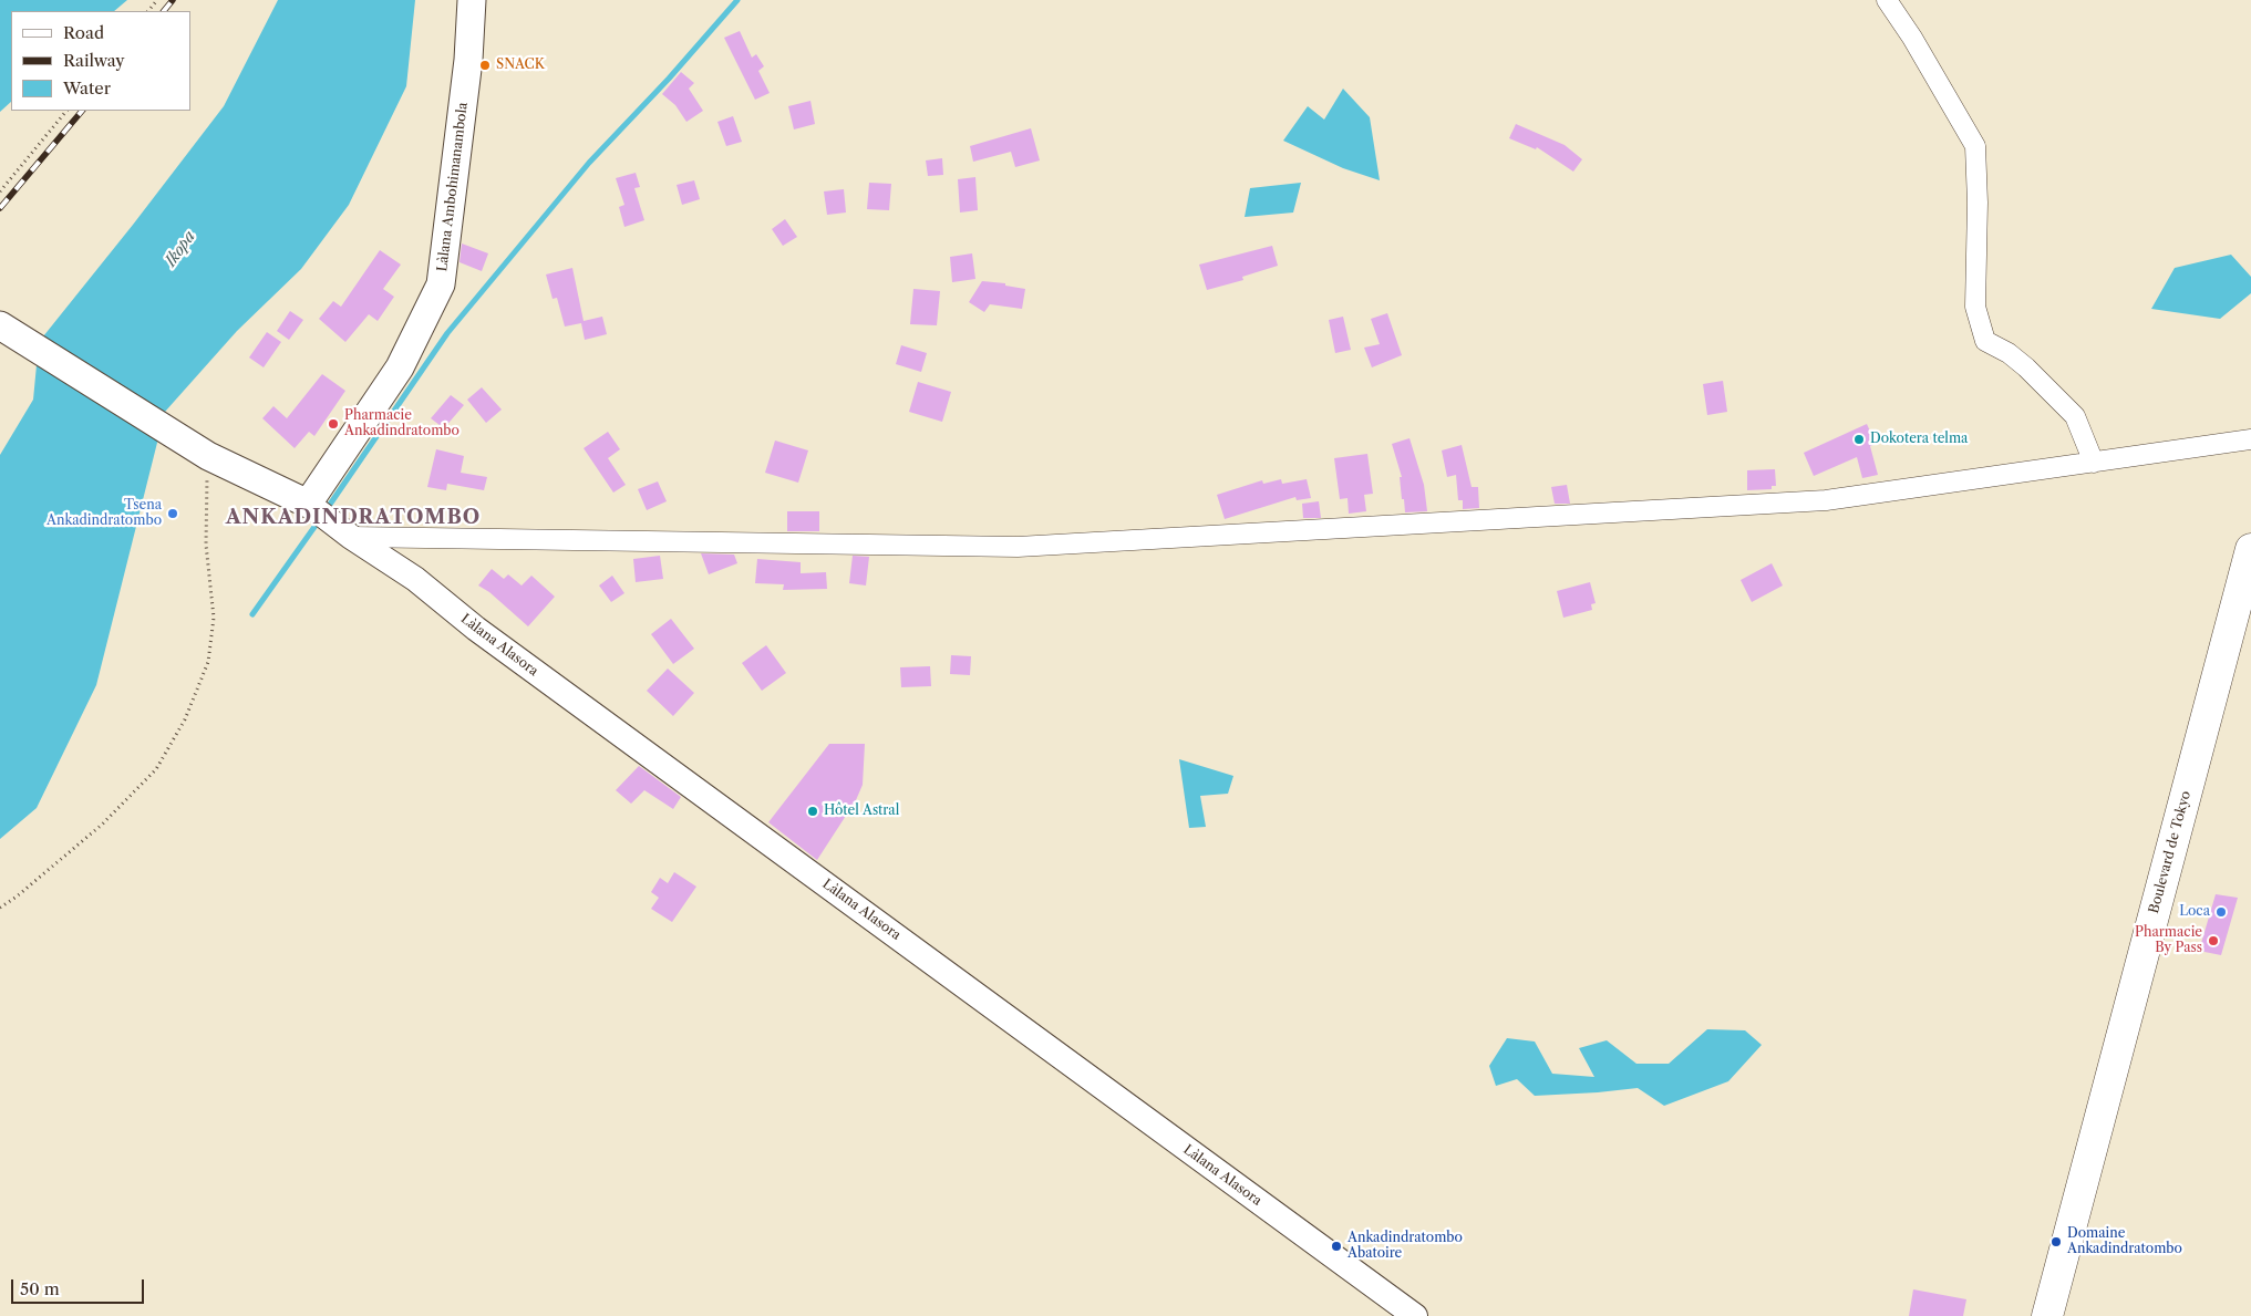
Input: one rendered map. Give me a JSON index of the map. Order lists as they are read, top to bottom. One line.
{"streets":{"main road":["Làlana Ambohimanambola","Boulevard de Tokyo"],"street":["Làlana Alasora"]},"crossings":[["Làlana Ambohimanambola","Làlana Alasora"]],"districts":["ANKADINDRATOMBO"],"water":["Ikopa"],"places":["SNACK","Pharmacie Ankadindratombo","Dokotera telma","Tsena Ankadindratombo","Hôtel Astral","Loca","Pharmacie By Pass","Domaine Ankadindratombo","Ankadindratombo Abatoire"],"legend":["Road","Railway","Water"],"scale_bar":"50 m"}
